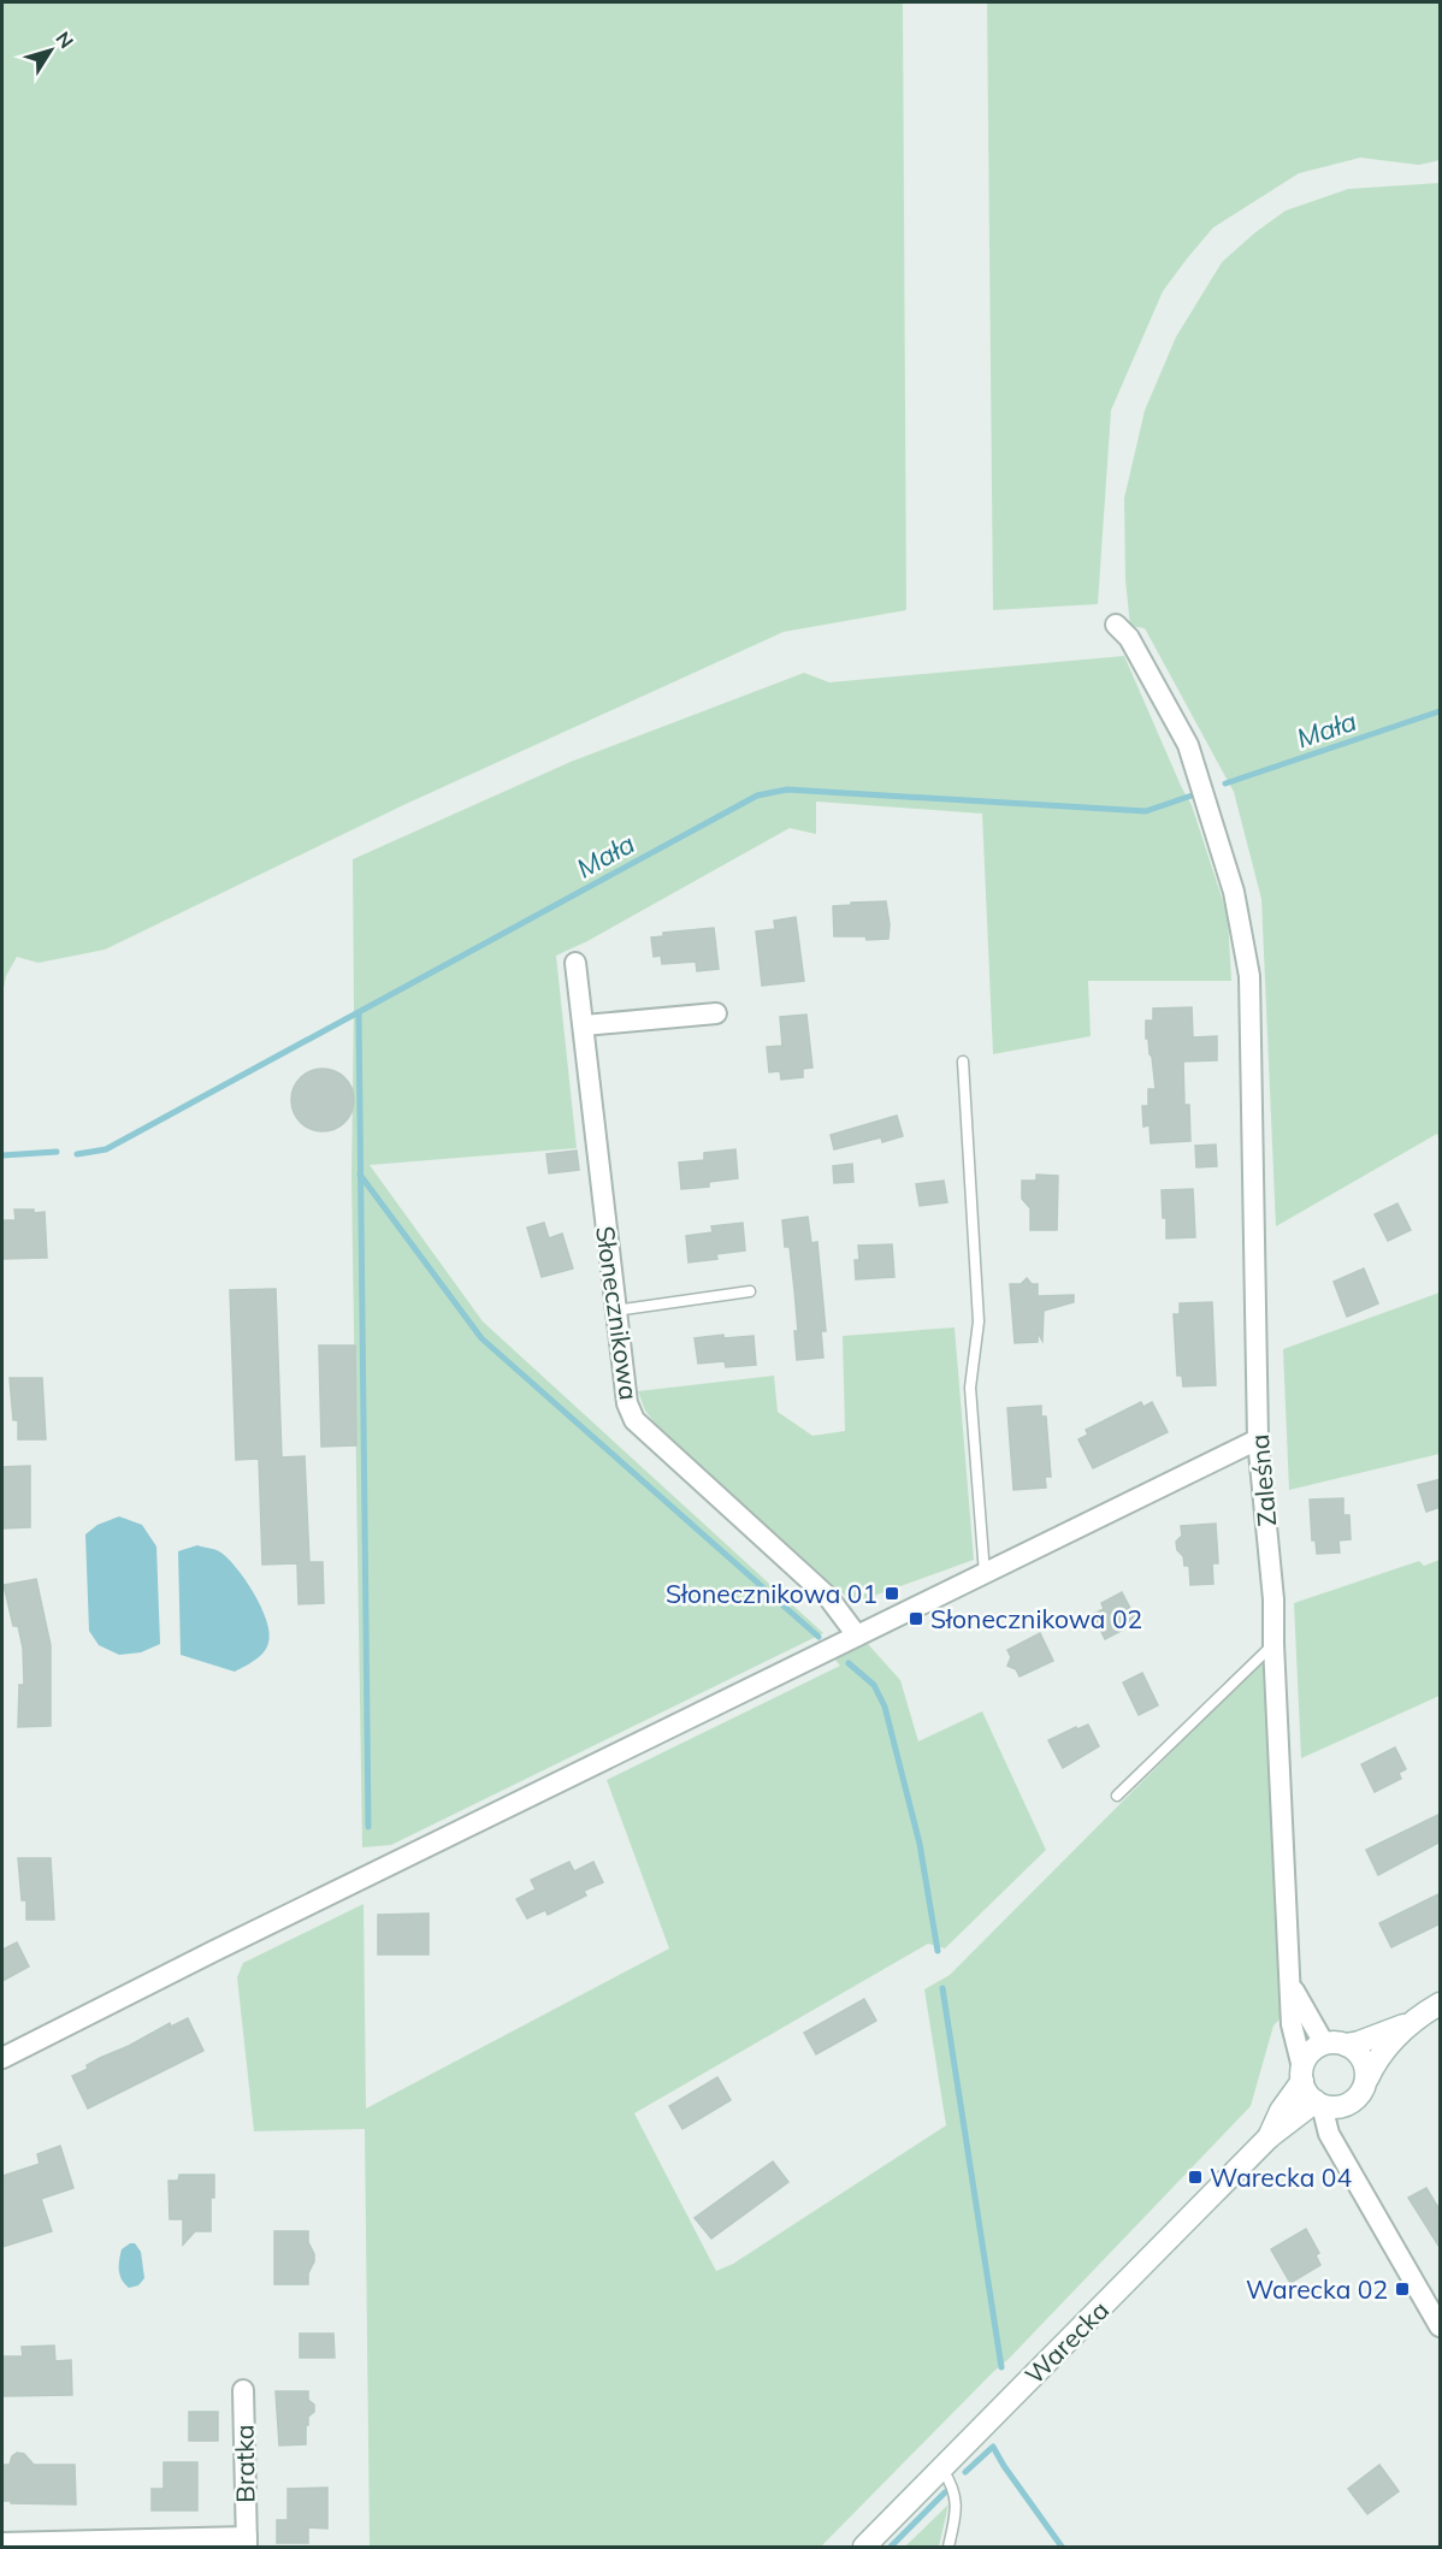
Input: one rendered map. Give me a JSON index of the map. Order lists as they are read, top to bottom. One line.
{"streets":{"street":["Słonecznikowa","Zaleśna","Warecka","Bratka"]},"crossings":[["Zaleśna","Warecka"]],"water":["Mała"],"places":{"transit":["Słonecznikowa 01","Słonecznikowa 02","Warecka 04","Warecka 02"]},"north":"top right"}
